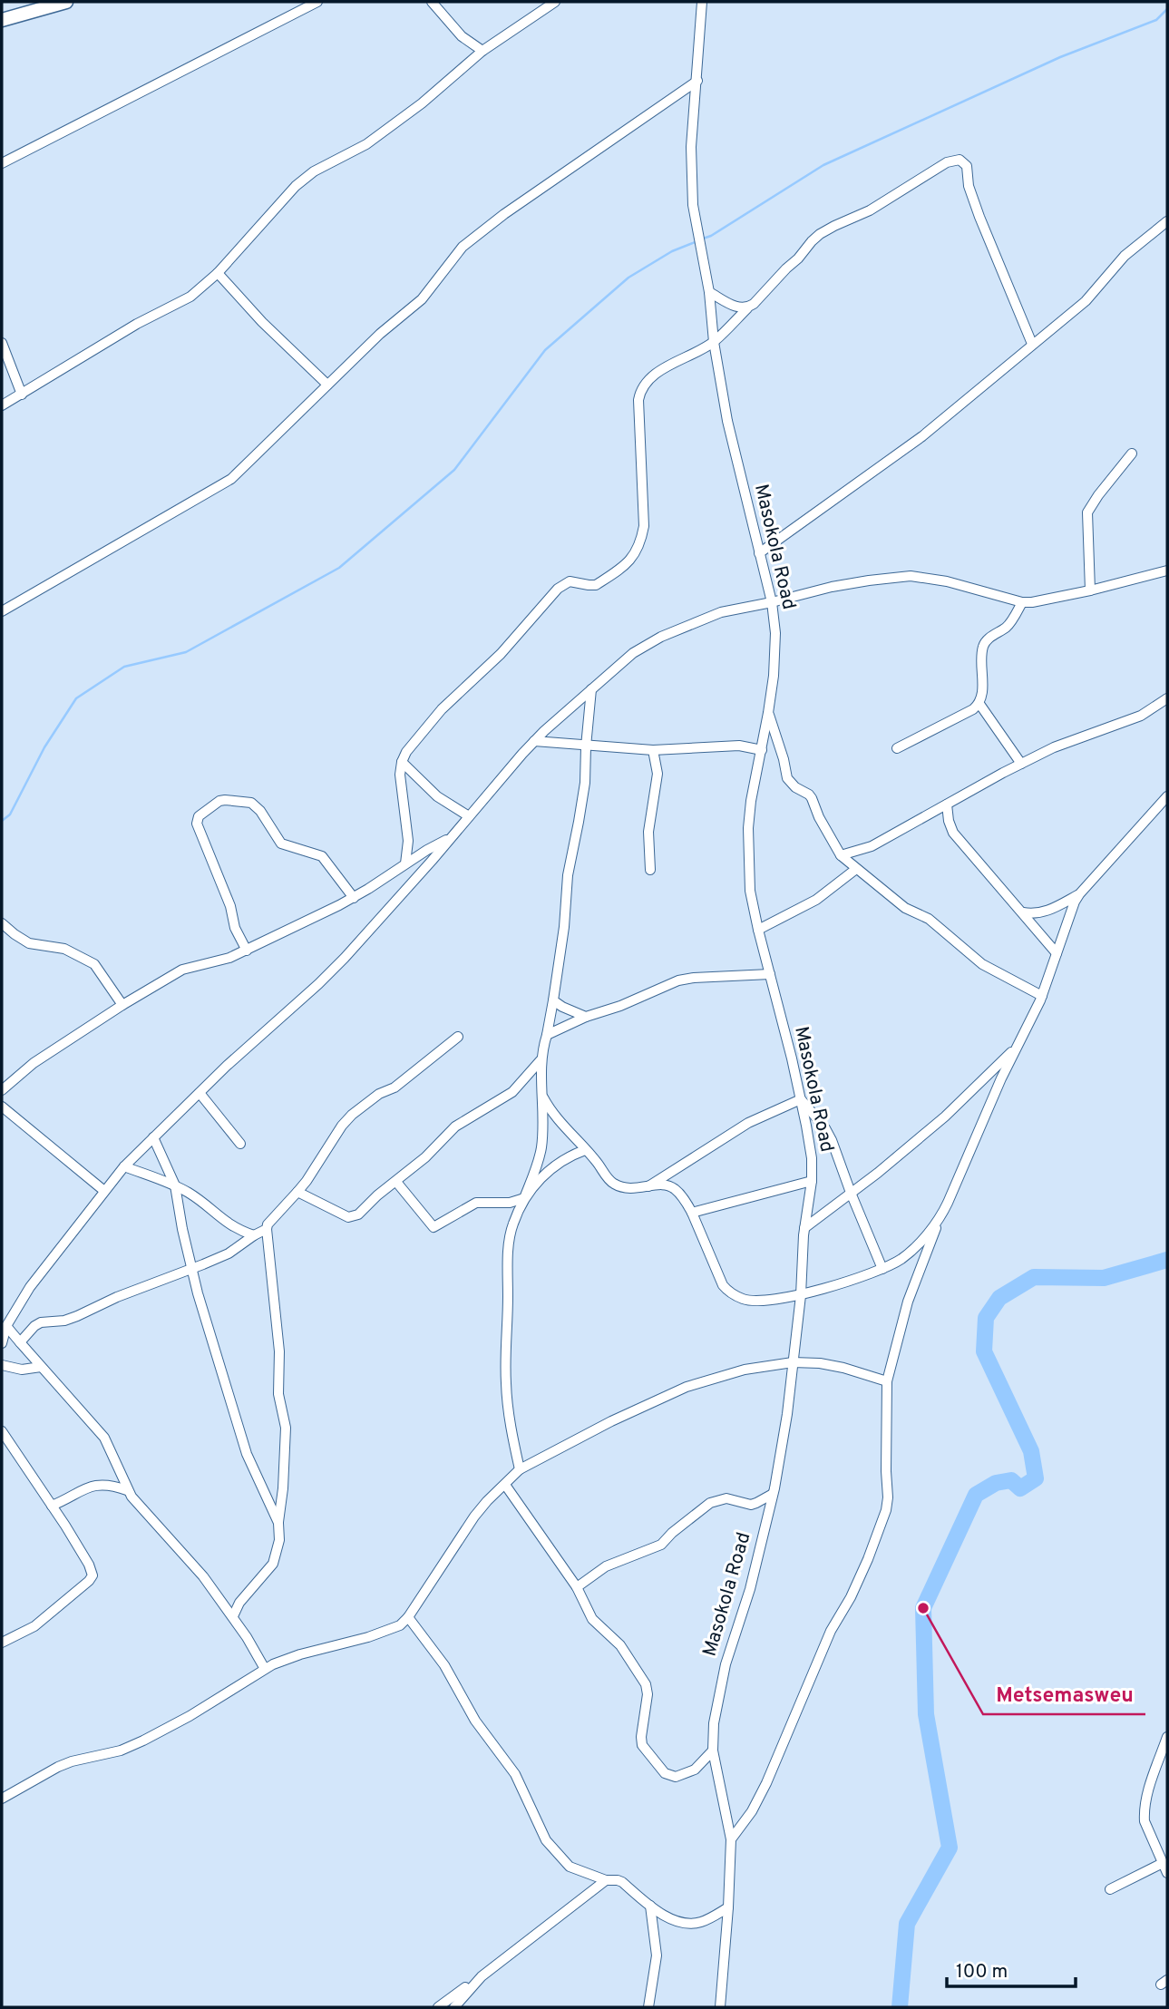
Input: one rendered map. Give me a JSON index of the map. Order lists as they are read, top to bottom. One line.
{"streets":{"street":["Masokola Road"]},"places":["Metsemasweu"],"scale_bar":"100 m"}
